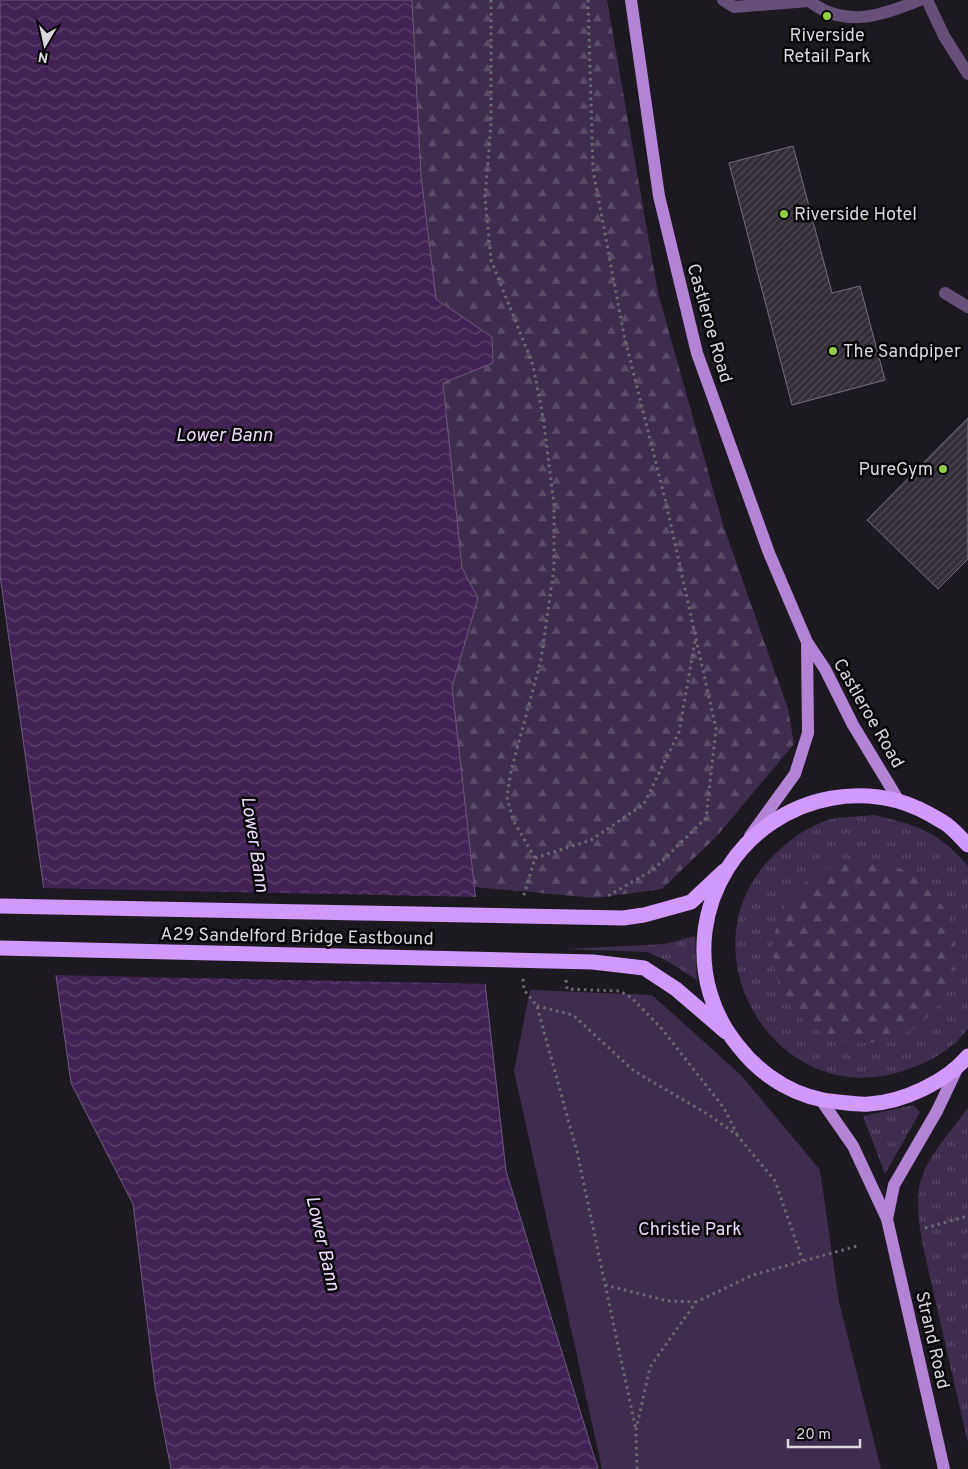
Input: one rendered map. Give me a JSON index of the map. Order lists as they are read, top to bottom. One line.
{"streets":{"highway":["A29 Sandelford Bridge Eastbound"],"main road":["Castleroe Road","Strand Road"]},"water":["Lower Bann"],"parks":["Christie Park"],"places":["Riverside Retail Park","Riverside Hotel","The Sandpiper","PureGym"],"scale_bar":"20 m","north":"bottom"}
